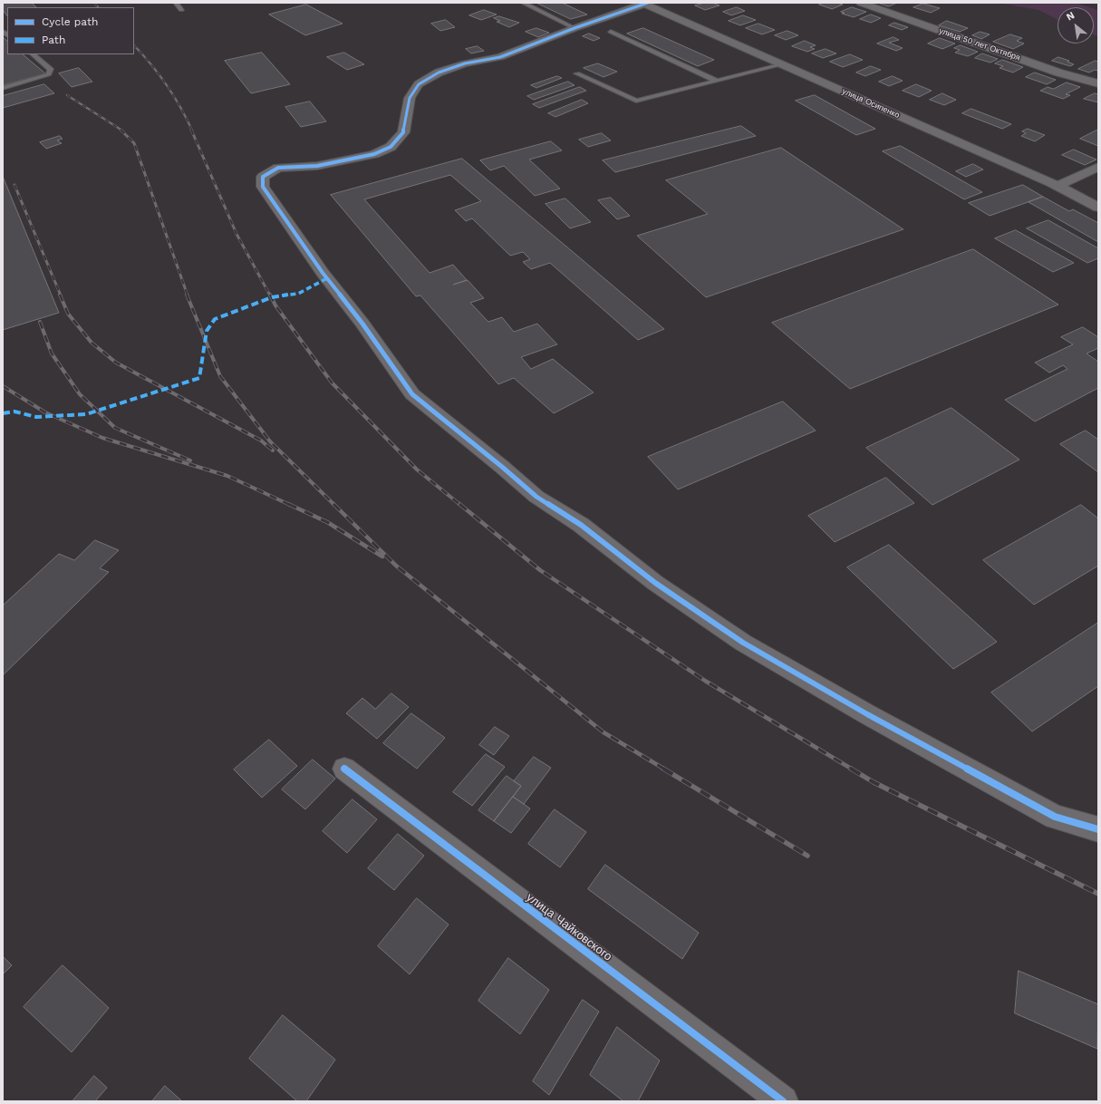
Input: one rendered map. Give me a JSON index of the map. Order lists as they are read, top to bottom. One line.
{"streets":{"street":["улица 50 лет Октября","улица Осипенко","улица Чайковского"]},"legend":["Cycle path","Path"],"north":"top left"}
